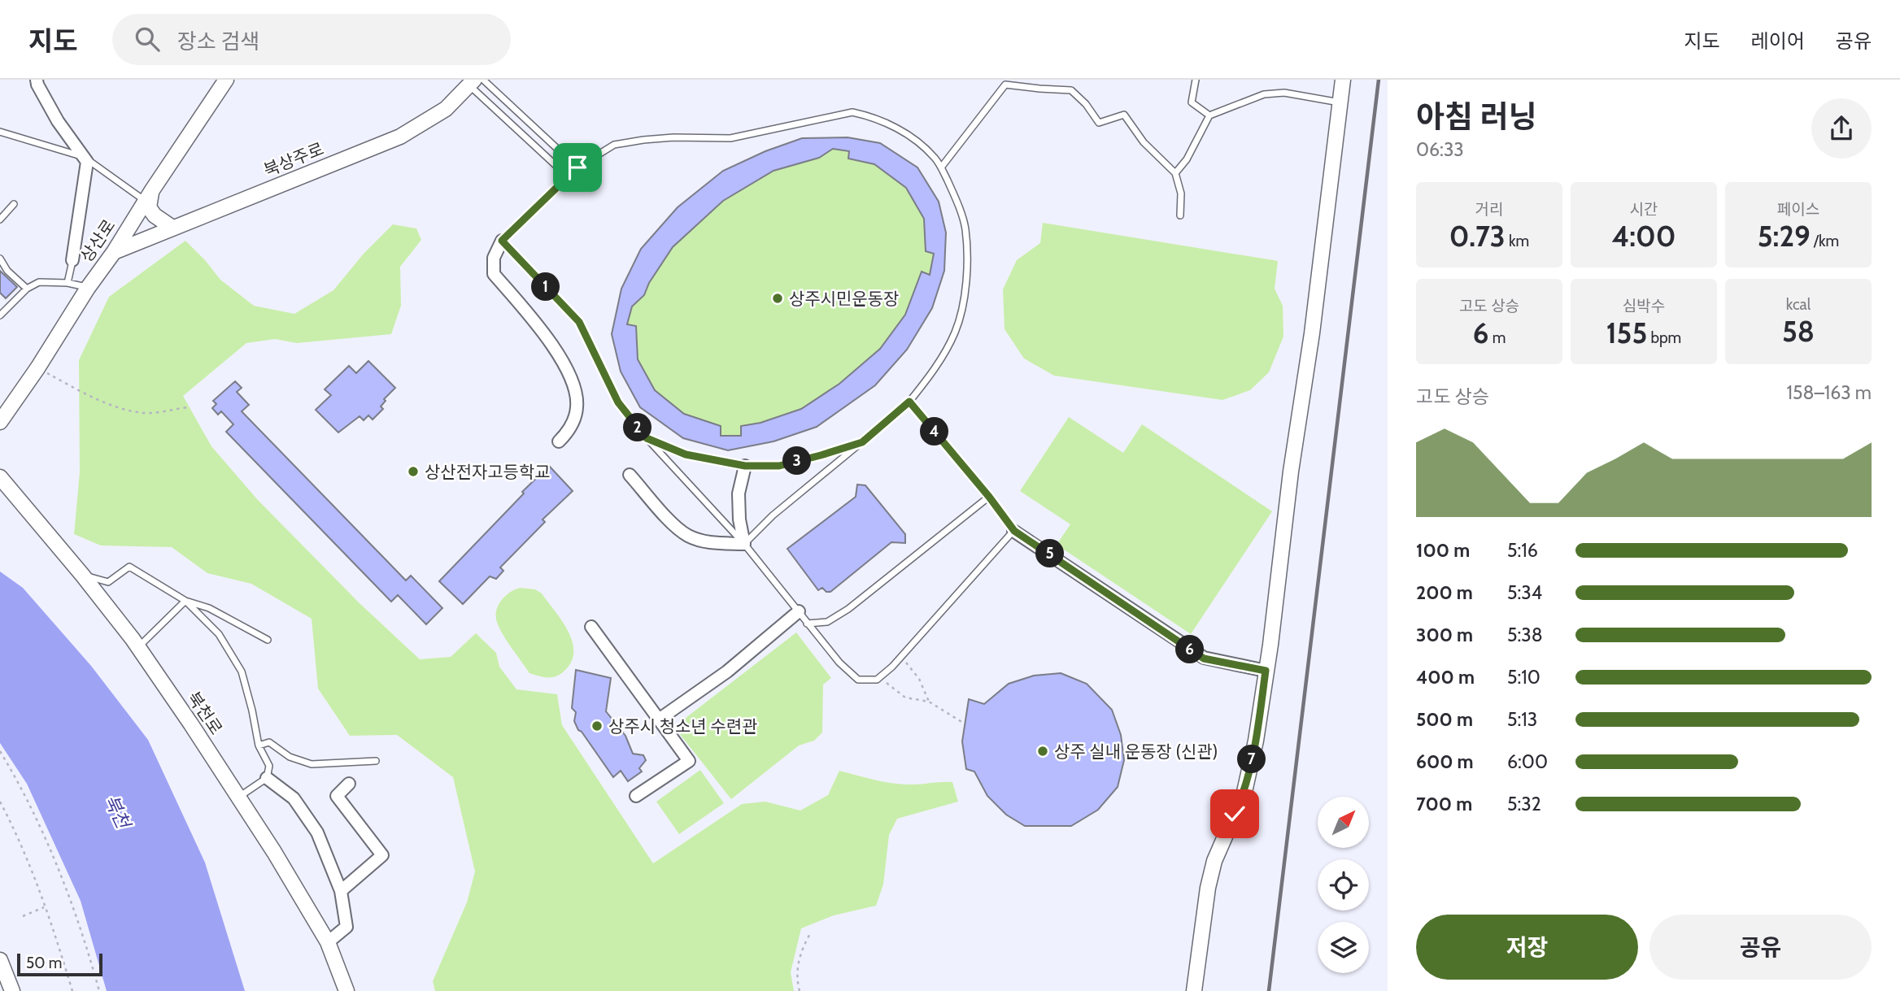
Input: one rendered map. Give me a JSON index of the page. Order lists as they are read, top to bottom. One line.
{"streets":{"street":["북상주로","상산로","북천로"]},"crossings":[["북상주로","상산로"]],"water":["북천"],"places":["상주시민운동장","상산전자고등학교","상주시 청소년 수련관","상주 실내 운동장 (신관)"],"scale_bar":"50 m","north":"top right","page":{"header":"지도","search":"장소 검색","nav":["지도","레이어","공유"],"heading":["아침 러닝","06:33"],"stats":[["거리","0.73 km"],["시간","4:00"],["페이스","5:29 /km"],["고도 상승","6 m"],["심박수","155 bpm"],["kcal","58"]],"pins":["1","2","4","3","5","6","7"],"chart":["고도 상승","158–163 m"],"list":[{"name":"100 m","note":"5:16"},{"name":"200 m","note":"5:34"},{"name":"300 m","note":"5:38"},{"name":"400 m","note":"5:10"},{"name":"500 m","note":"5:13"},{"name":"600 m","note":"6:00"},{"name":"700 m","note":"5:32"}],"buttons":["저장","공유"],"scale":"50 m"}}
